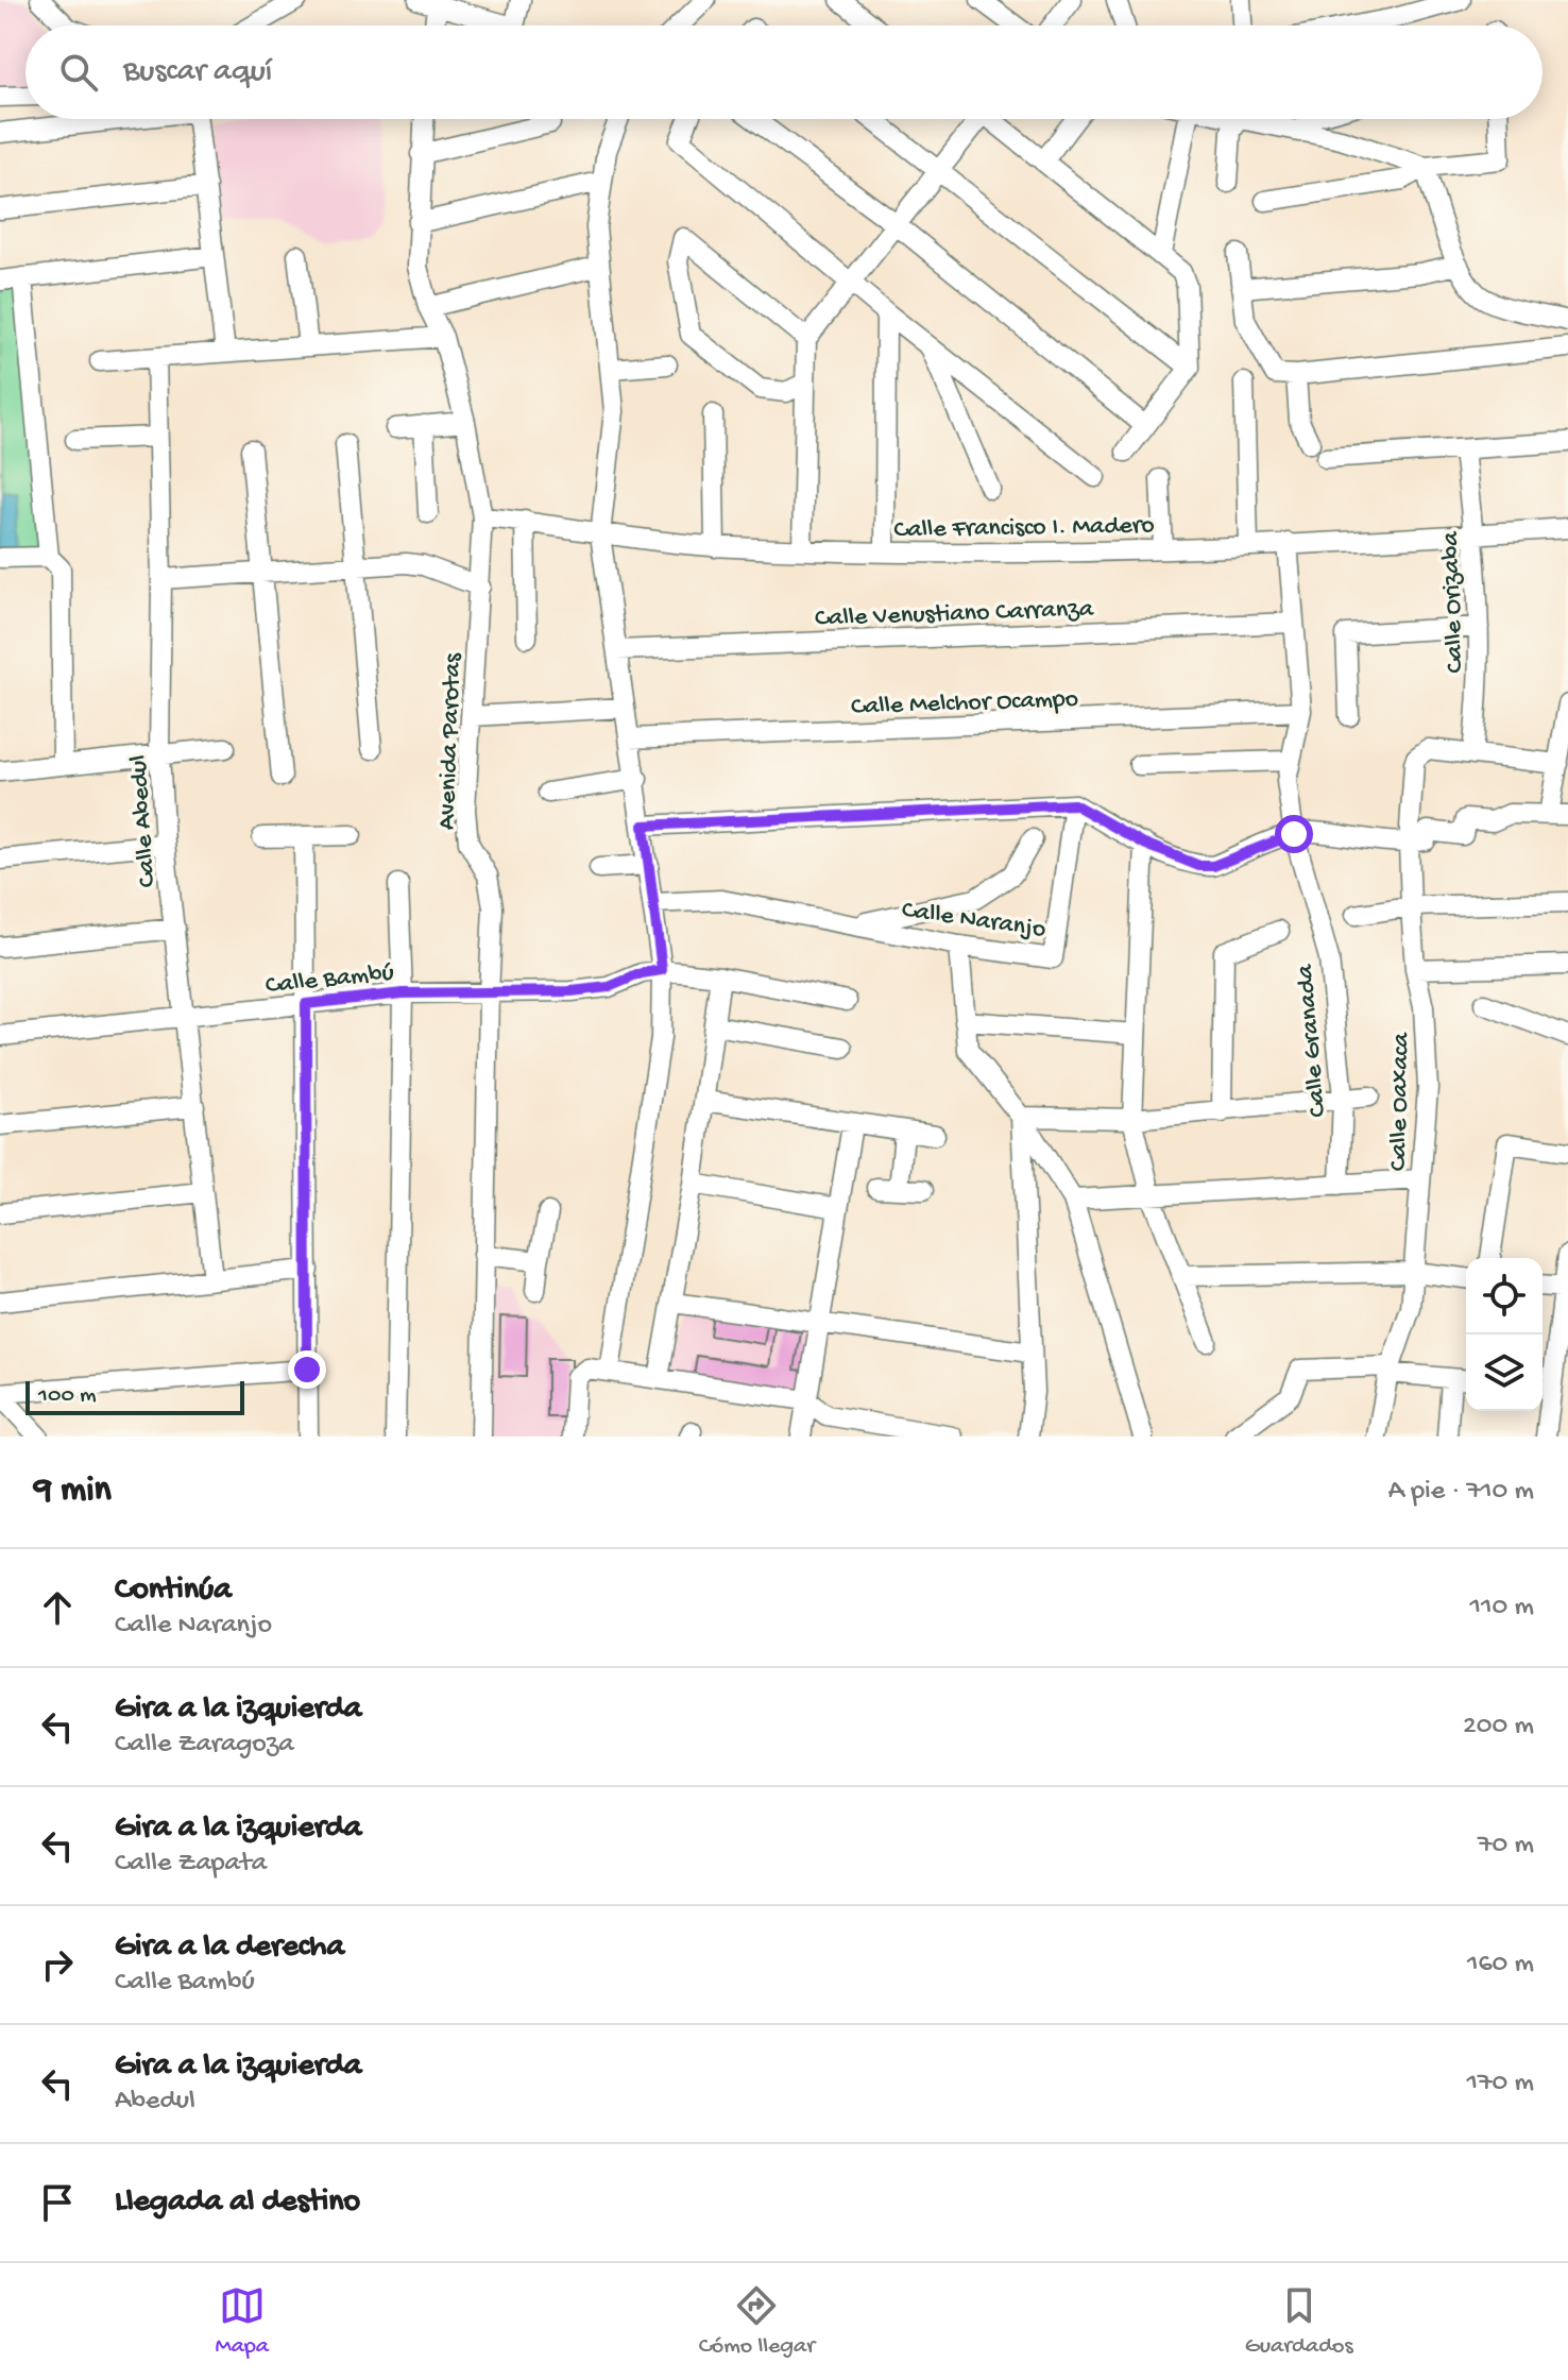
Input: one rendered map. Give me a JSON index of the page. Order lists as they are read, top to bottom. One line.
{"streets":{"street":["Calle Francisco I. Madero","Calle Orizaba","Calle Venustiano Carranza","Calle Melchor Ocampo","Avenida Parotas","Calle Abedul","Calle Naranjo","Calle Bambú","Calle Granada","Calle Oaxaca"]},"crossings":[["Calle Francisco I. Madero","Calle Orizaba"],["Calle Francisco I. Madero","Avenida Parotas"],["Calle Francisco I. Madero","Calle Granada"],["Calle Orizaba","Calle Oaxaca"],["Calle Venustiano Carranza","Calle Granada"],["Calle Melchor Ocampo","Calle Granada"],["Avenida Parotas","Calle Bambú"],["Calle Abedul","Calle Bambú"]],"scale_bar":"100 m","page":{"search":"Buscar aquí","scale":"100 m","heading":["9 min","A pie · 710 m"],"list":[["Continúa","Calle Naranjo","110 m"],["Gira a la izquierda","Calle Zaragoza","200 m"],["Gira a la izquierda","Calle Zapata","70 m"],["Gira a la derecha","Calle Bambú","160 m"],["Gira a la izquierda","Abedul","170 m"],"Llegada al destino"],"nav":["Mapa","Cómo llegar","Guardados"]}}
